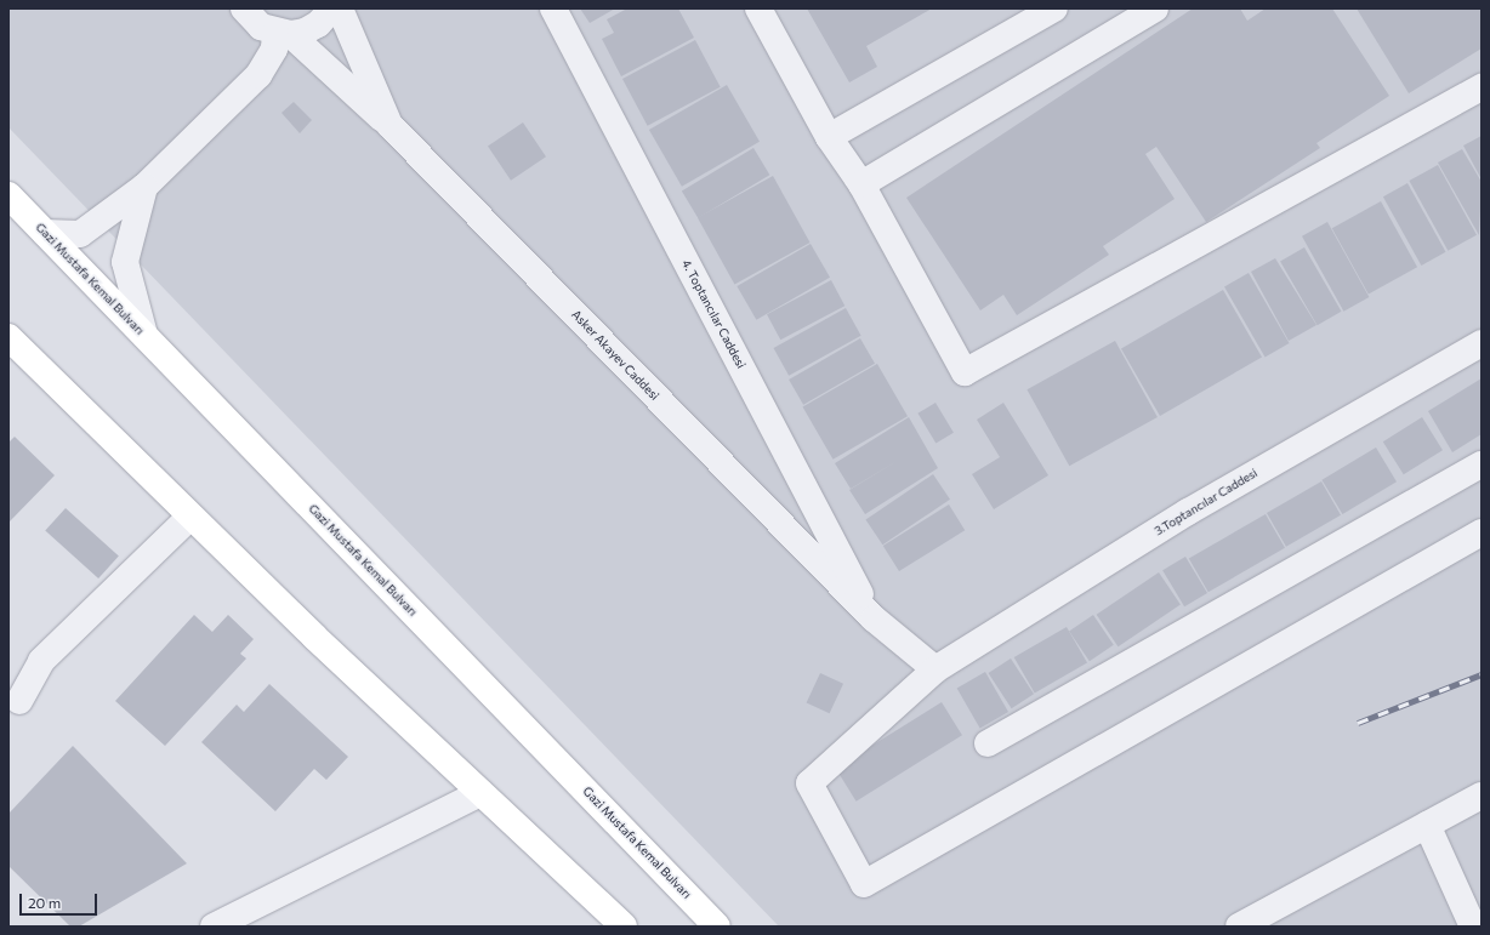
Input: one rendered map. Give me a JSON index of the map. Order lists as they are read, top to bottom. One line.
{"streets":{"highway":["Gazi Mustafa Kemal Bulvarı"],"street":["4. Toptancılar Caddesi","Asker Akayev Caddesi","3.Toptancılar Caddesi"]},"crossings":[["4. Toptancılar Caddesi","Asker Akayev Caddesi"],["Asker Akayev Caddesi","3.Toptancılar Caddesi"]],"scale_bar":"20 m"}
